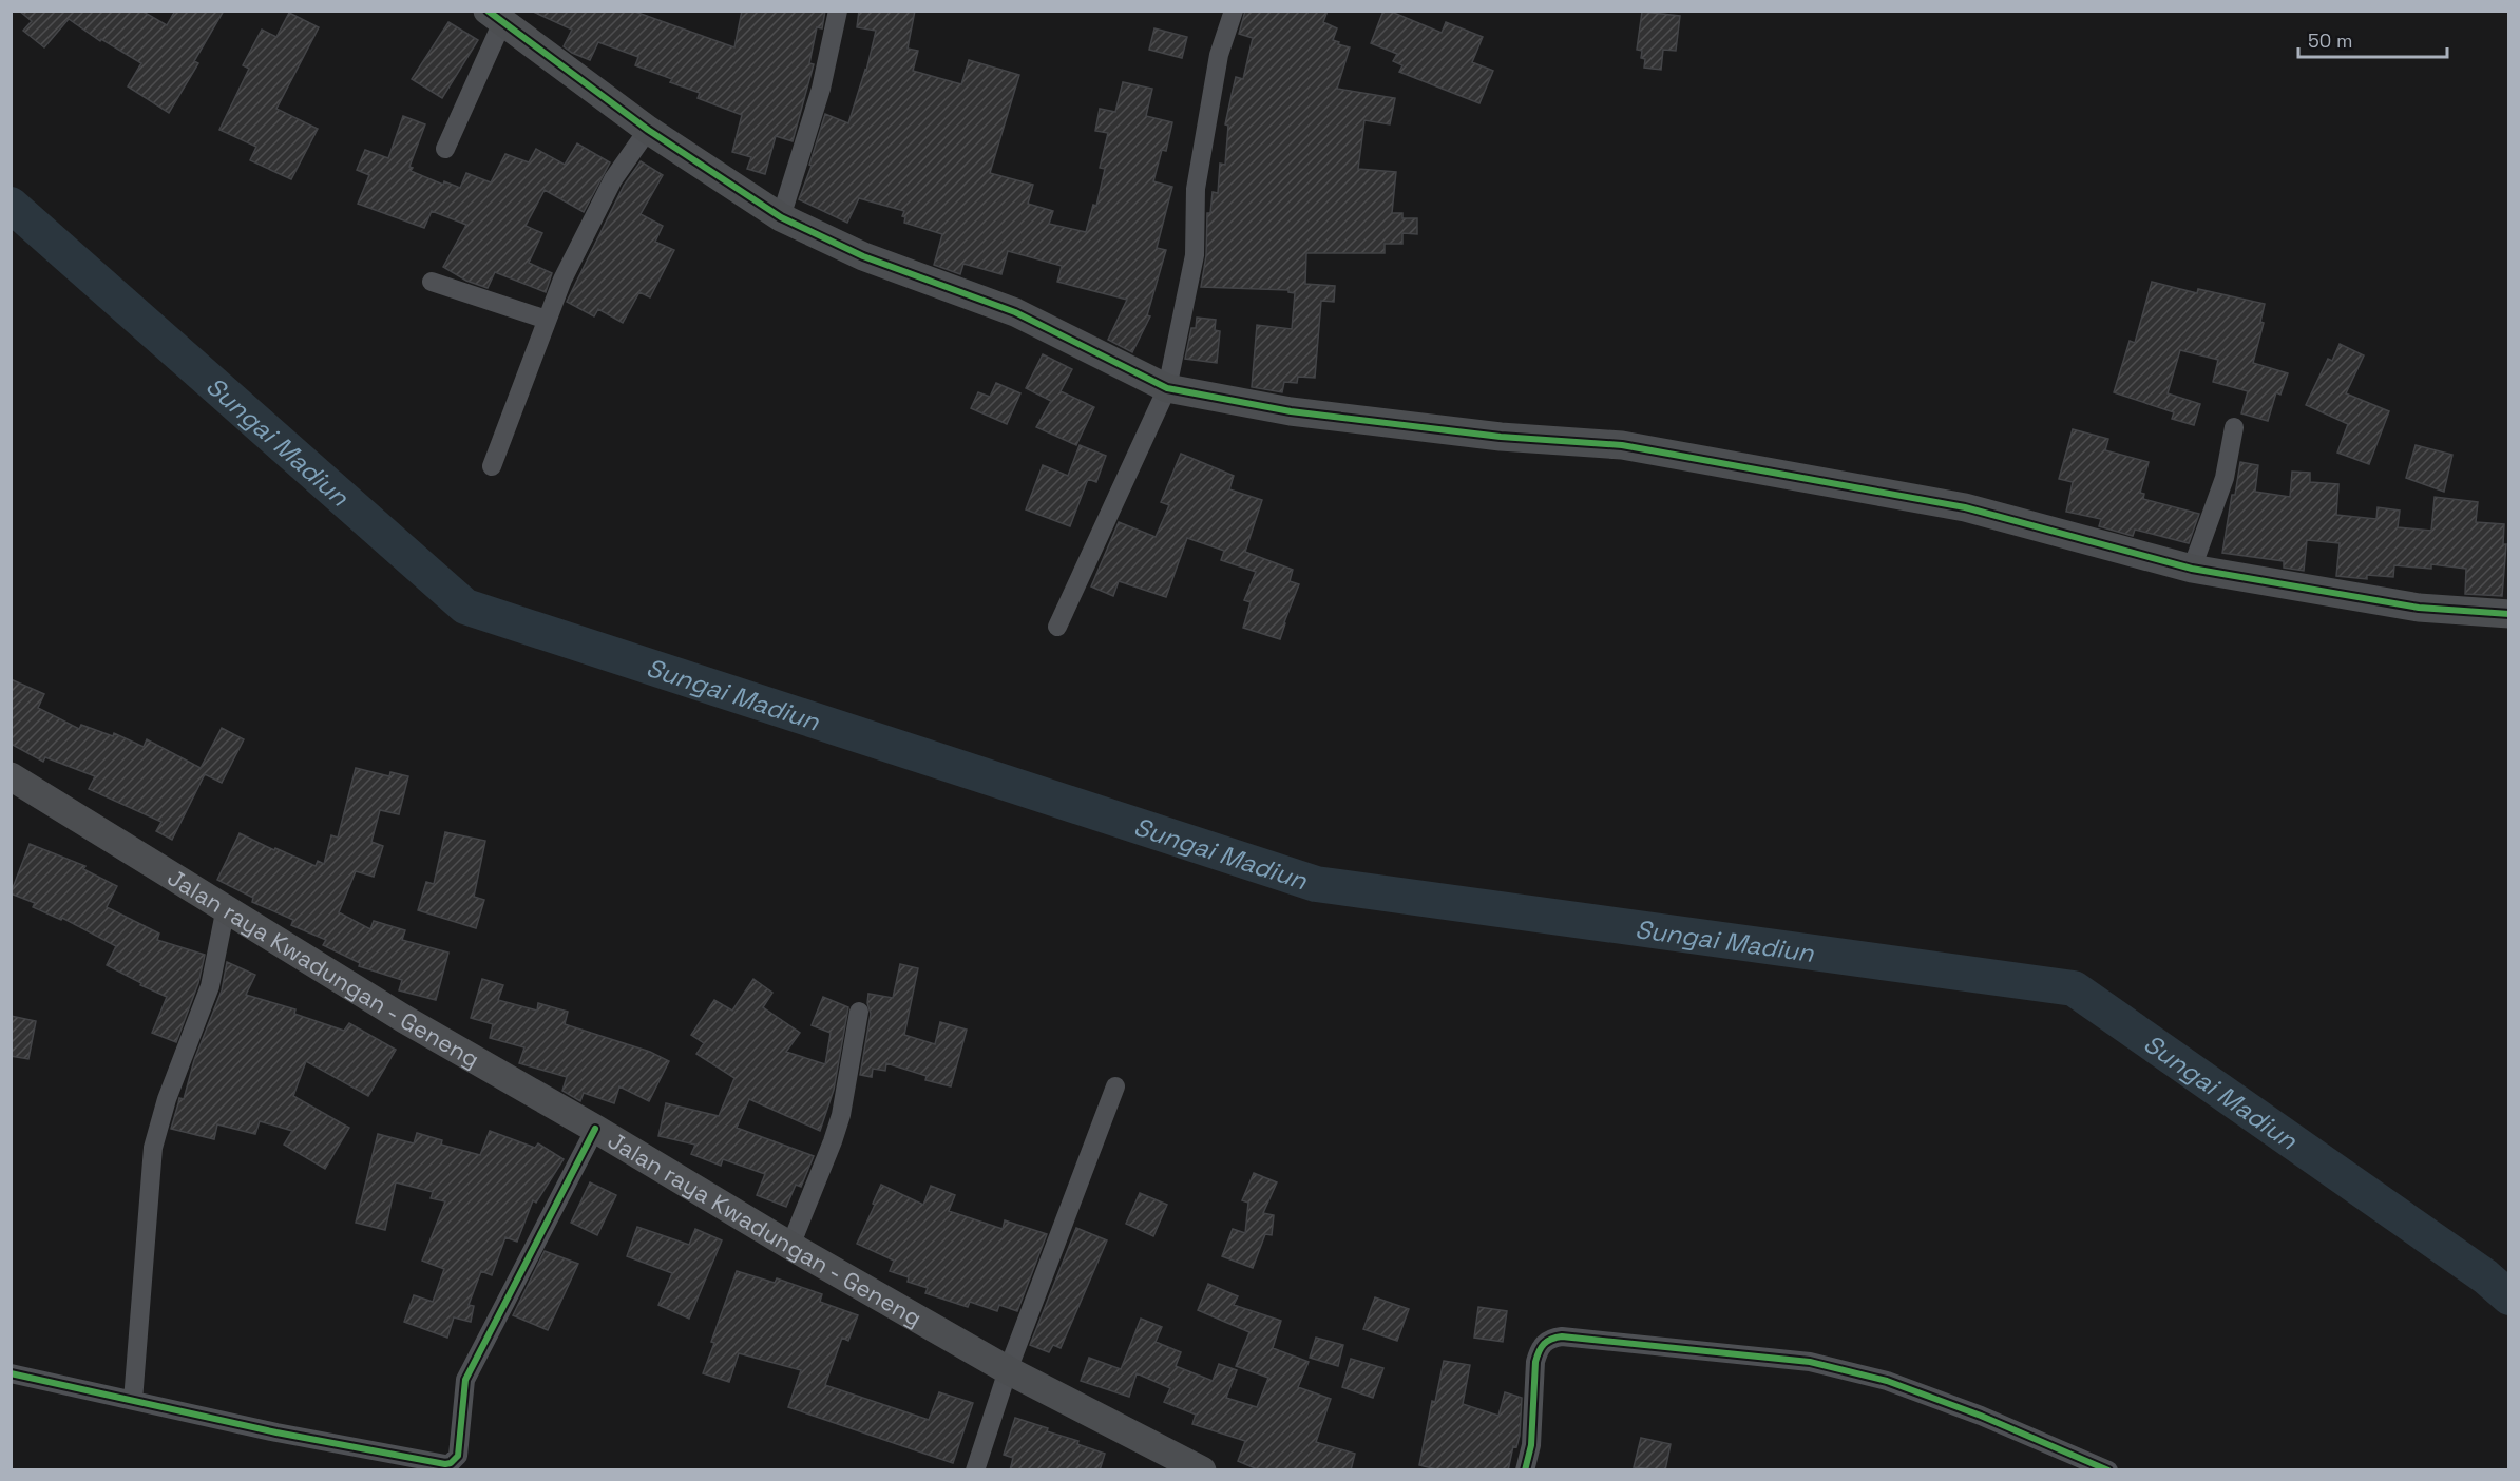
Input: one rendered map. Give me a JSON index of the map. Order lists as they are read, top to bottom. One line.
{"streets":{"street":["Jalan raya Kwadungan - Geneng"]},"water":["Sungai Madiun"],"scale_bar":"50 m"}
